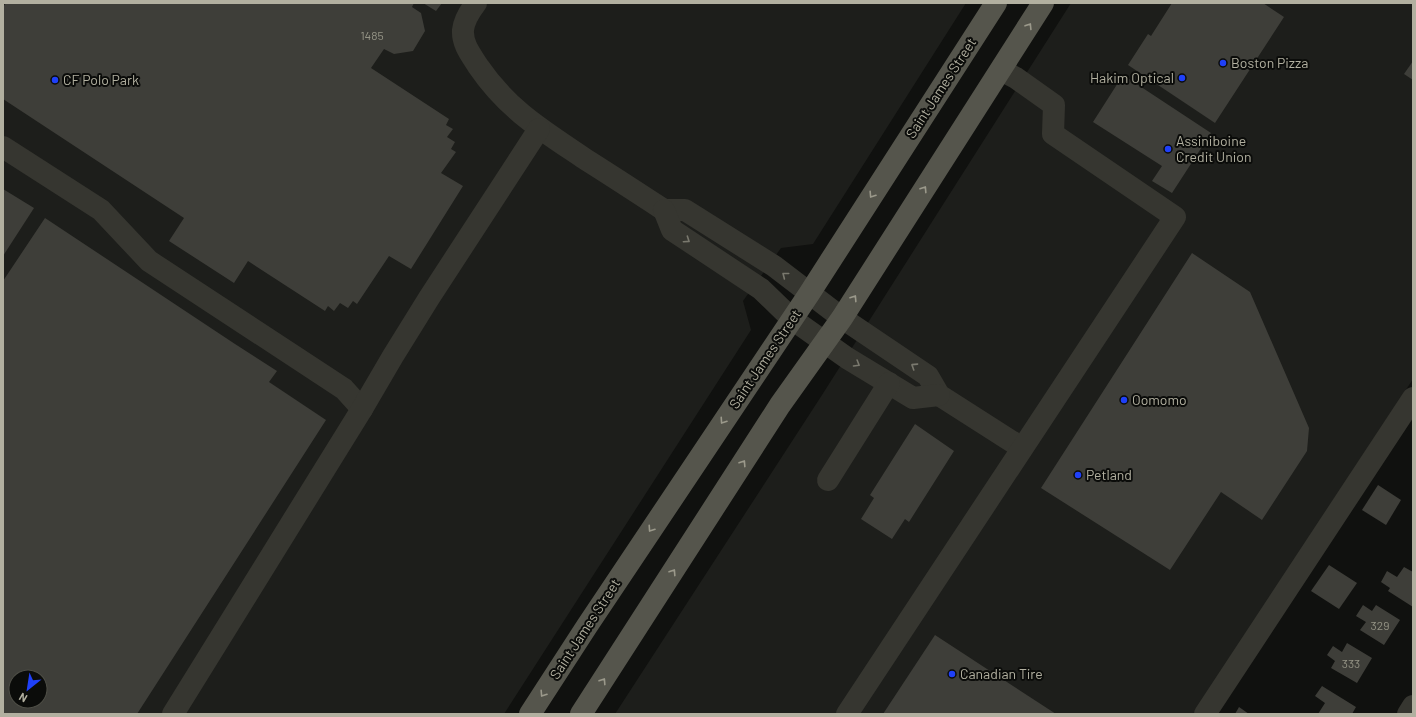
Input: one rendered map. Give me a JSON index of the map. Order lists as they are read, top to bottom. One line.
{"streets":{"main road":["Saint James Street"]},"places":["Boston Pizza","Hakim Optical","CF Polo Park","Assiniboine Credit Union","Oomomo","Petland","Canadian Tire"],"house_numbers":["1485","329","333"],"north":"bottom left"}
